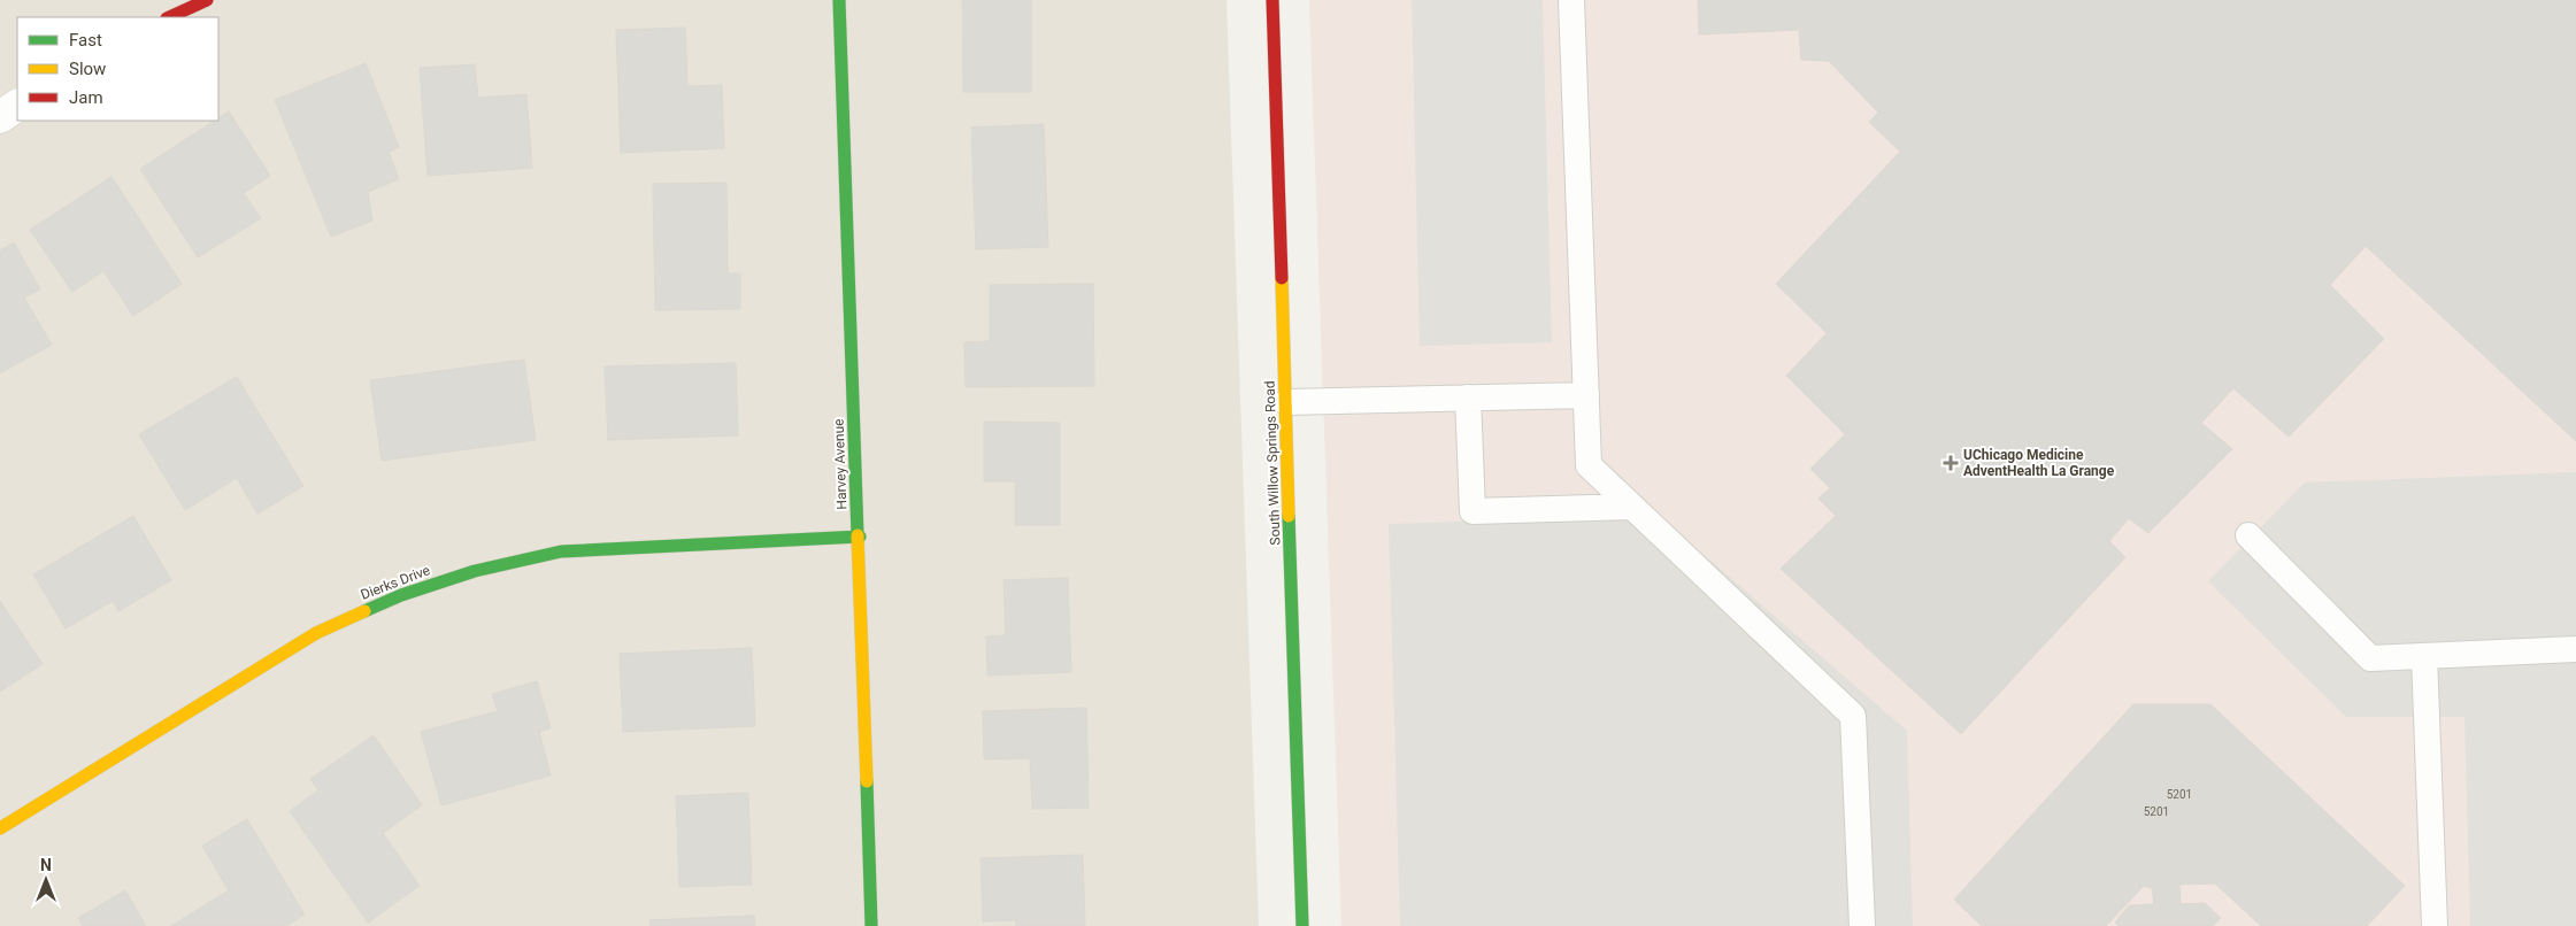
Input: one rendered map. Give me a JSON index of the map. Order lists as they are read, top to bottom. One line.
{"streets":{"street":["South Willow Springs Road","Harvey Avenue","Dierks Drive"]},"crossings":[["Harvey Avenue","Dierks Drive"]],"places":{"health":["UChicago Medicine AdventHealth La Grange"]},"house_numbers":["5201","5201"],"legend":["Fast","Slow","Jam"],"north":"top"}
